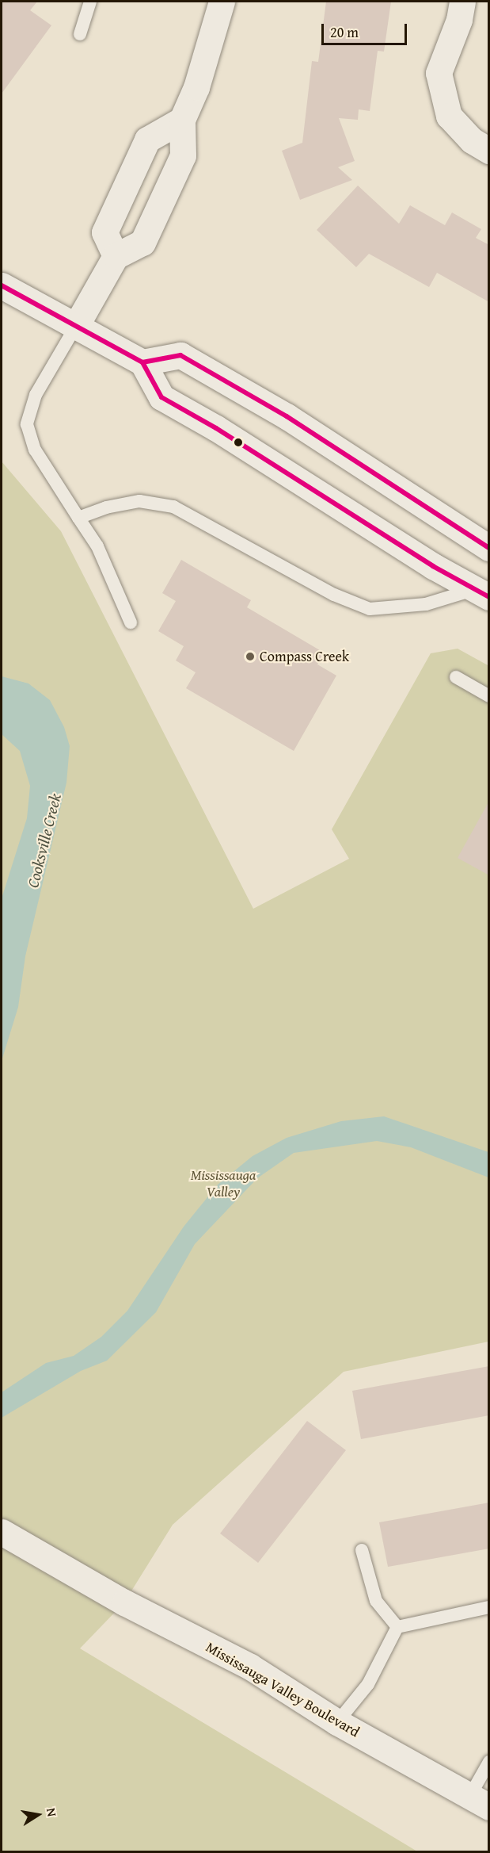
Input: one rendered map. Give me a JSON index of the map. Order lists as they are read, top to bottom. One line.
{"streets":{"street":["Mississauga Valley Boulevard"]},"water":["Cooksville Creek"],"parks":["Mississauga Valley"],"places":["Compass Creek"],"scale_bar":"20 m","north":"right"}
